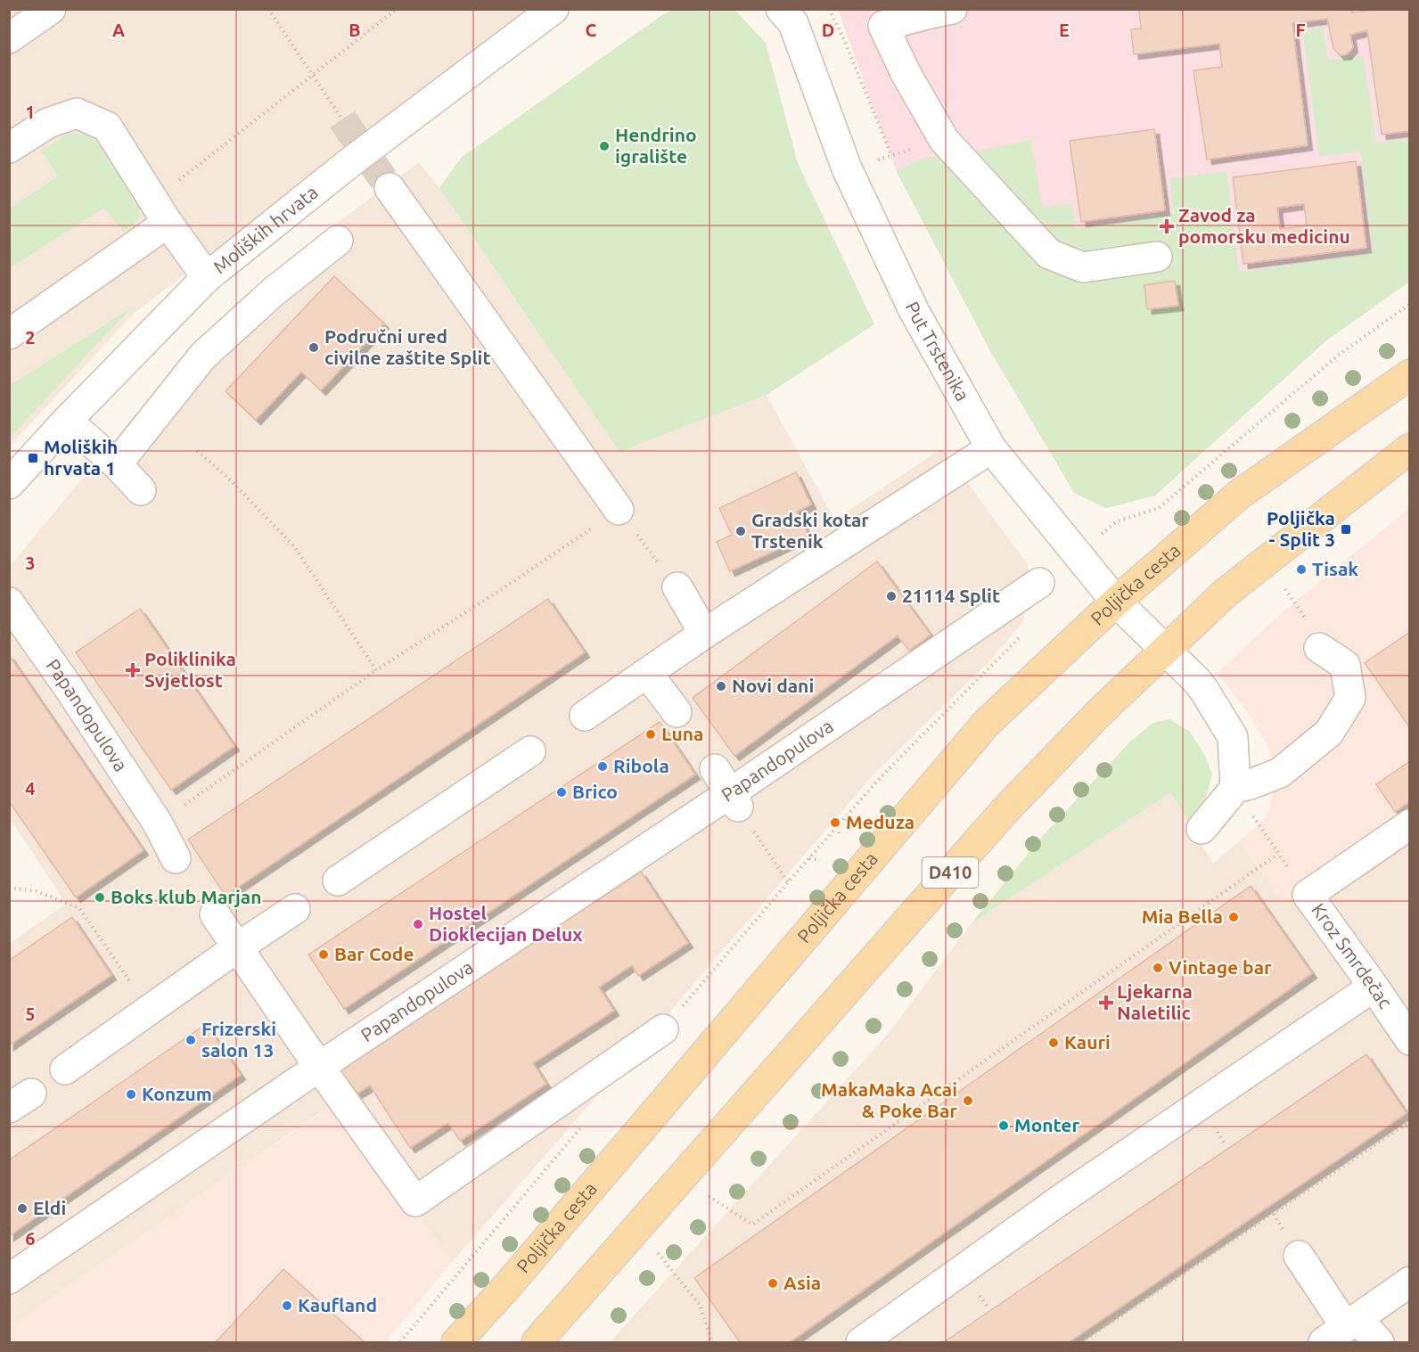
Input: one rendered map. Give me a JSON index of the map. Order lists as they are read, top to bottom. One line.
{"streets":{"main road":["Poljička cesta","D410"],"street":["Moliških hrvata","Put Trstenika","Papandopulova","Kroz Smrdečac"]},"crossings":[["Put Trstenika","Poljička cesta"],["Put Trstenika","D410"]],"places":{"other":["Hendrino igralište","Područni ured civilne zaštite Split","Gradski kotar Trstenik","Tisak","21114 Split","Novi dani","Luna","Ribola","Brico","Meduza","Boks klub Marjan","Mia Bella","Hostel Dioklecijan Delux","Bar Code","Vintage bar","Frizerski salon 13","Kauri","Konzum","MakaMaka Acai & Poke Bar","Monter","Eldi","Asia","Kaufland"],"health":["Zavod za pomorsku medicinu","Poliklinika Svjetlost","Ljekarna Naletilic"],"transit":["Moliških hrvata 1","Poljička - Split 3"]},"grid":{"columns":["A","B","C","D","E","F"],"rows":["1","2","3","4","5","6"]}}
